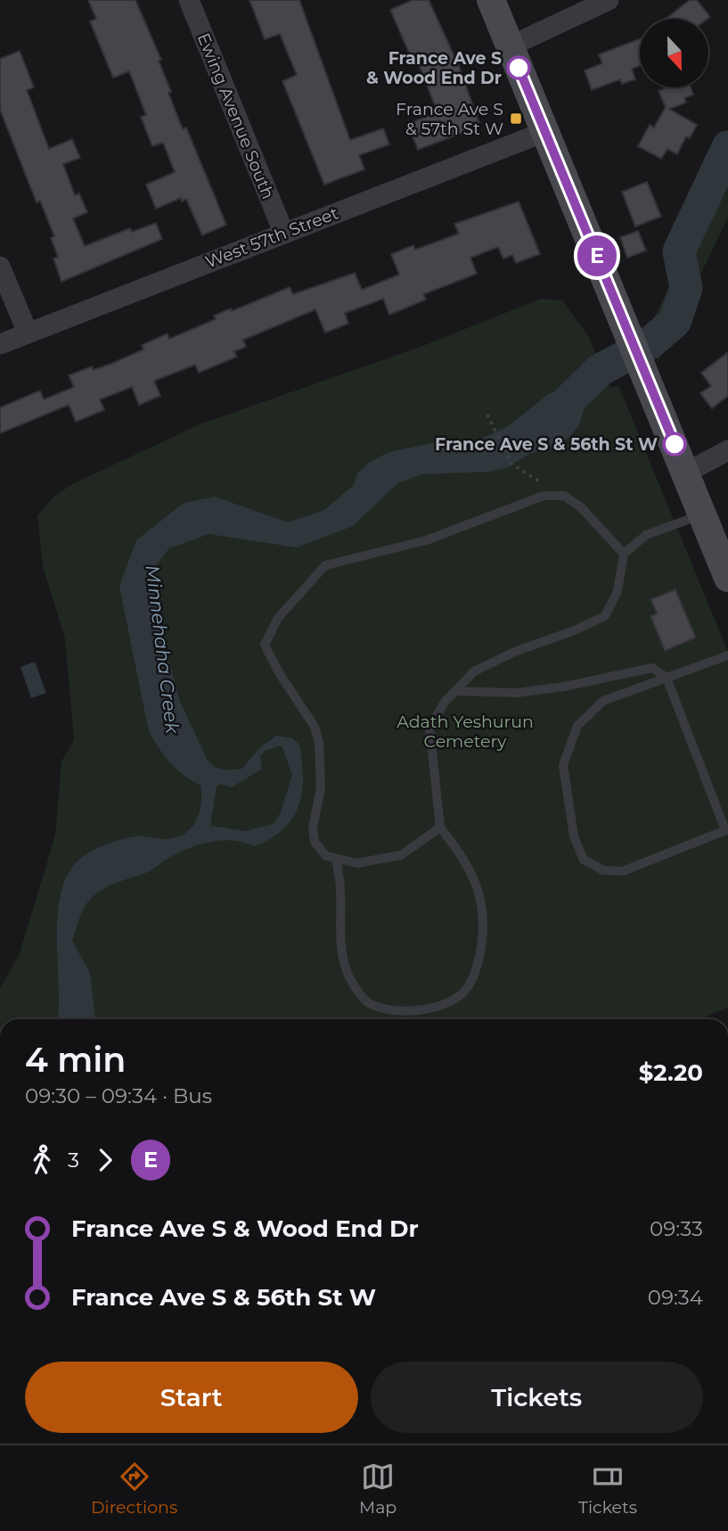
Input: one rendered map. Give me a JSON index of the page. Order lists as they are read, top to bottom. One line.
{"streets":{"street":["Ewing Avenue South","West 57th Street"]},"crossings":[["Ewing Avenue South","West 57th Street"]],"water":["Minnehaha Creek"],"parks":["Adath Yeshurun Cemetery"],"places":{"other":["France Ave S & Wood End Dr","France Ave S & 56th St W"],"transit":["France Ave S & 57th St W"]},"lines":["bus line E"],"north":"bottom","page":{"on_map":"E","heading":["4 min","09:30 – 09:34 · Bus","$2.20"],"legs":["3","E"],"list":[{"name":"France Ave S & Wood End Dr","value":"09:33"},{"name":"France Ave S & 56th St W","value":"09:34"}],"buttons":["Start","Tickets"],"tabs":["Directions","Map","Tickets"]}}
